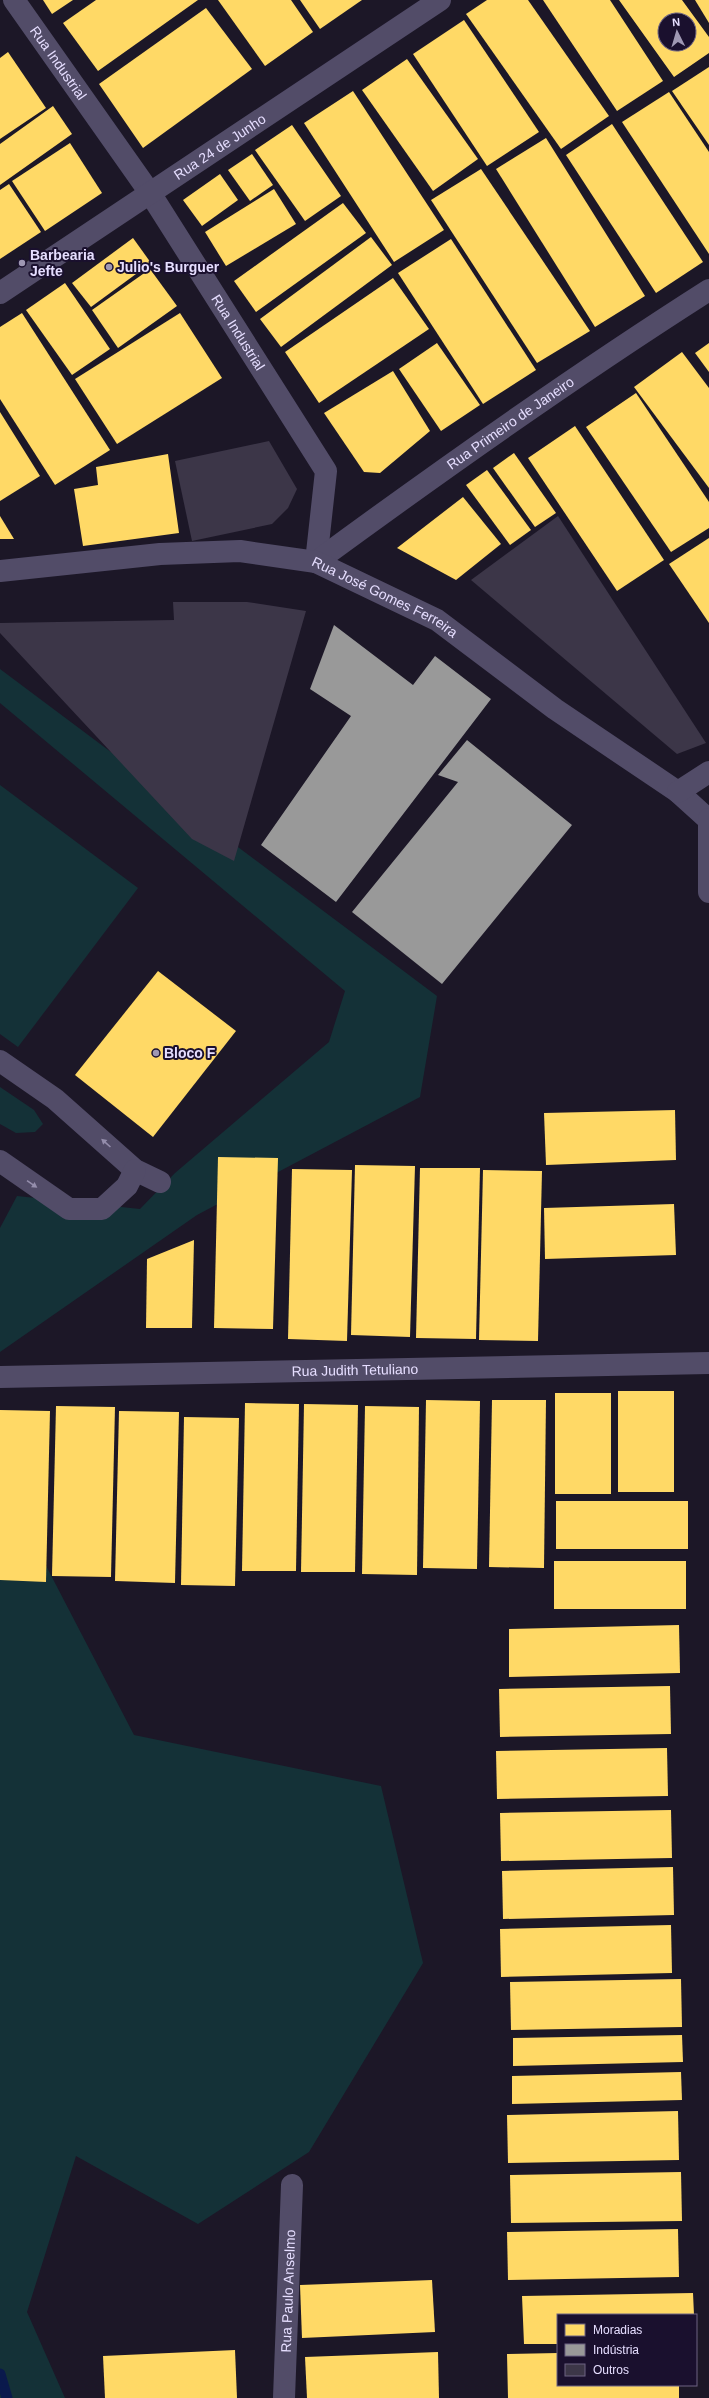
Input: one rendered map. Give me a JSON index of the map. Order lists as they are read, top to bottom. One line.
{"streets":{"street":["Rua Industrial","Rua 24 de Junho","Rua Primeiro de Janeiro","Rua José Gomes Ferreira","Rua Judith Tetuliano","Rua Paulo Anselmo"]},"crossings":[["Rua Industrial","Rua 24 de Junho"],["Rua Industrial","Rua Primeiro de Janeiro"],["Rua Industrial","Rua José Gomes Ferreira"],["Rua Primeiro de Janeiro","Rua José Gomes Ferreira"]],"places":["Barbearia Jefte","Julio's Burguer","Bloco F"],"legend":["Moradias","Indústria","Outros"],"north":"top"}
